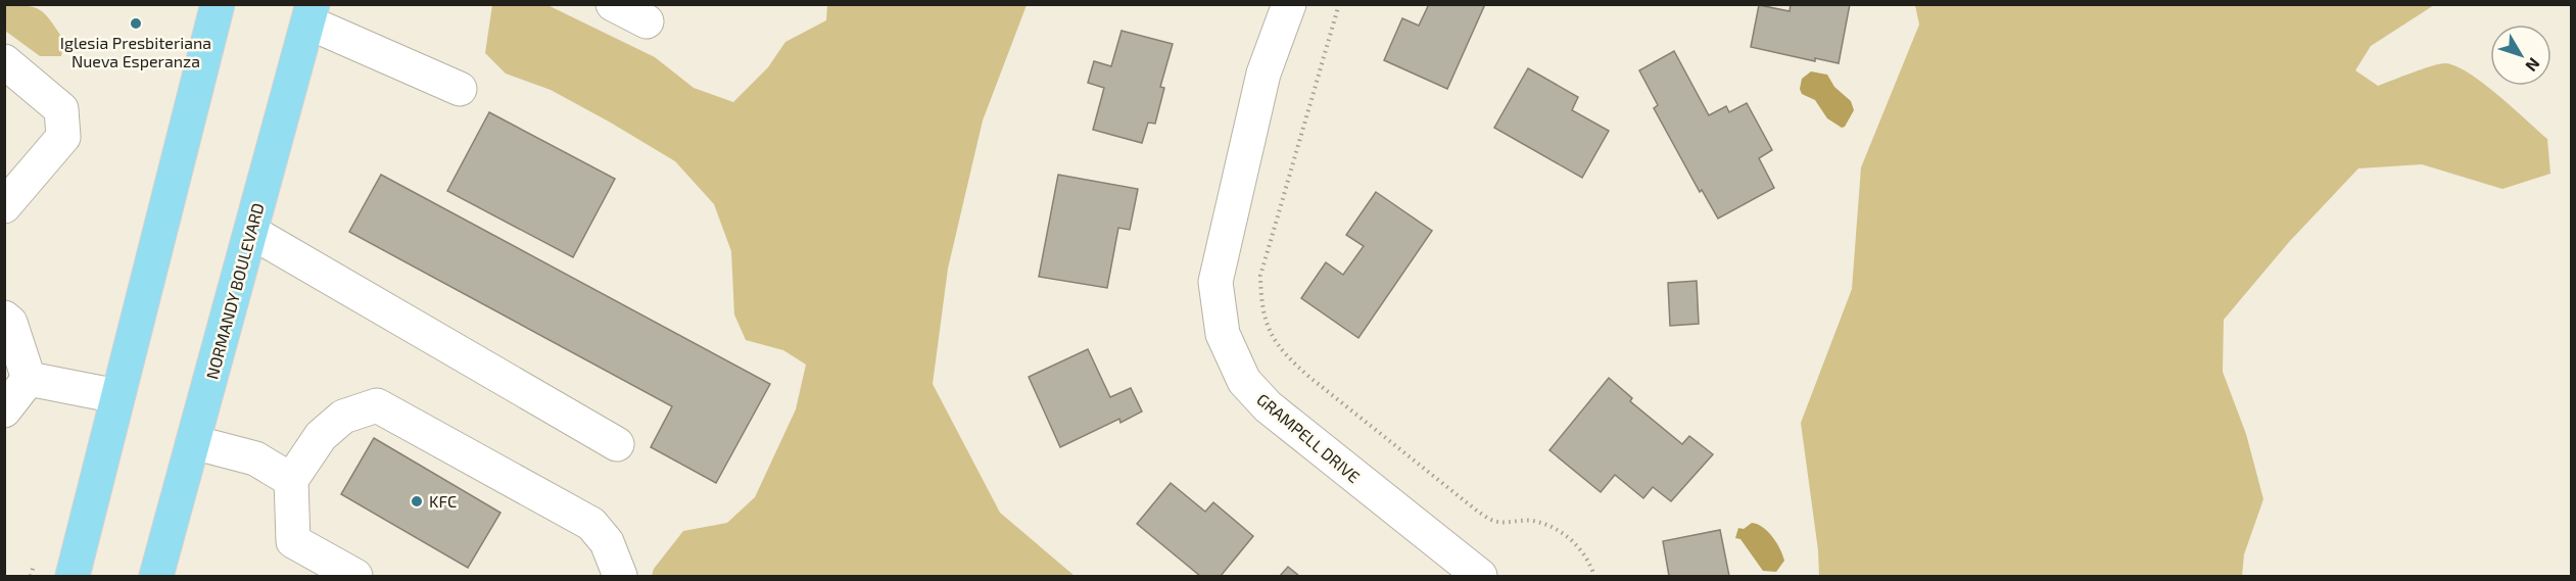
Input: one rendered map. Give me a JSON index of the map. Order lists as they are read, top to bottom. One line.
{"streets":{"main road":["NORMANDY BOULEVARD"],"street":["GRAMPELL DRIVE"]},"places":["Iglesia Presbiteriana Nueva Esperanza","KFC"],"north":"bottom right"}
